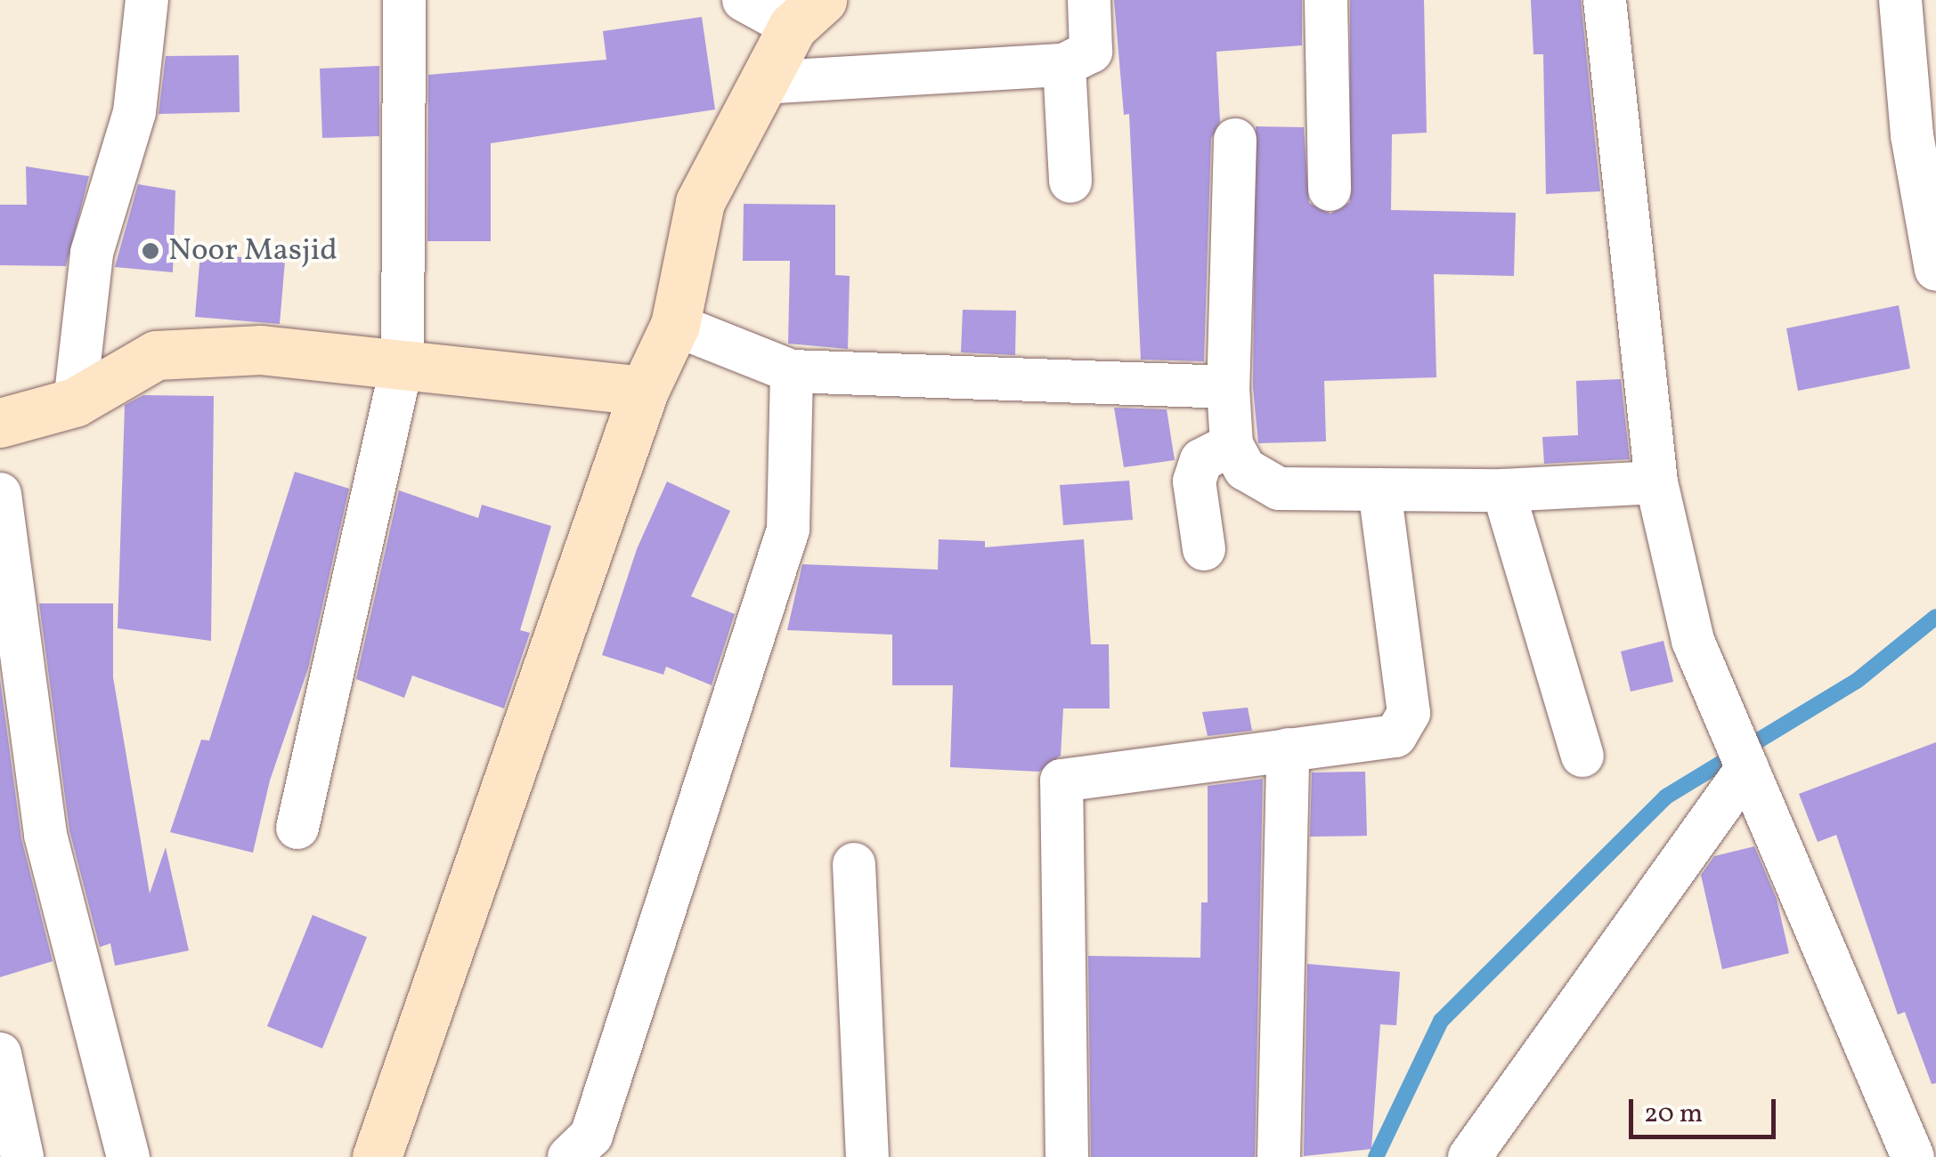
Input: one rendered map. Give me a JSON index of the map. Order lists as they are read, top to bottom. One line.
{"places":["Noor Masjid"],"scale_bar":"20 m"}
